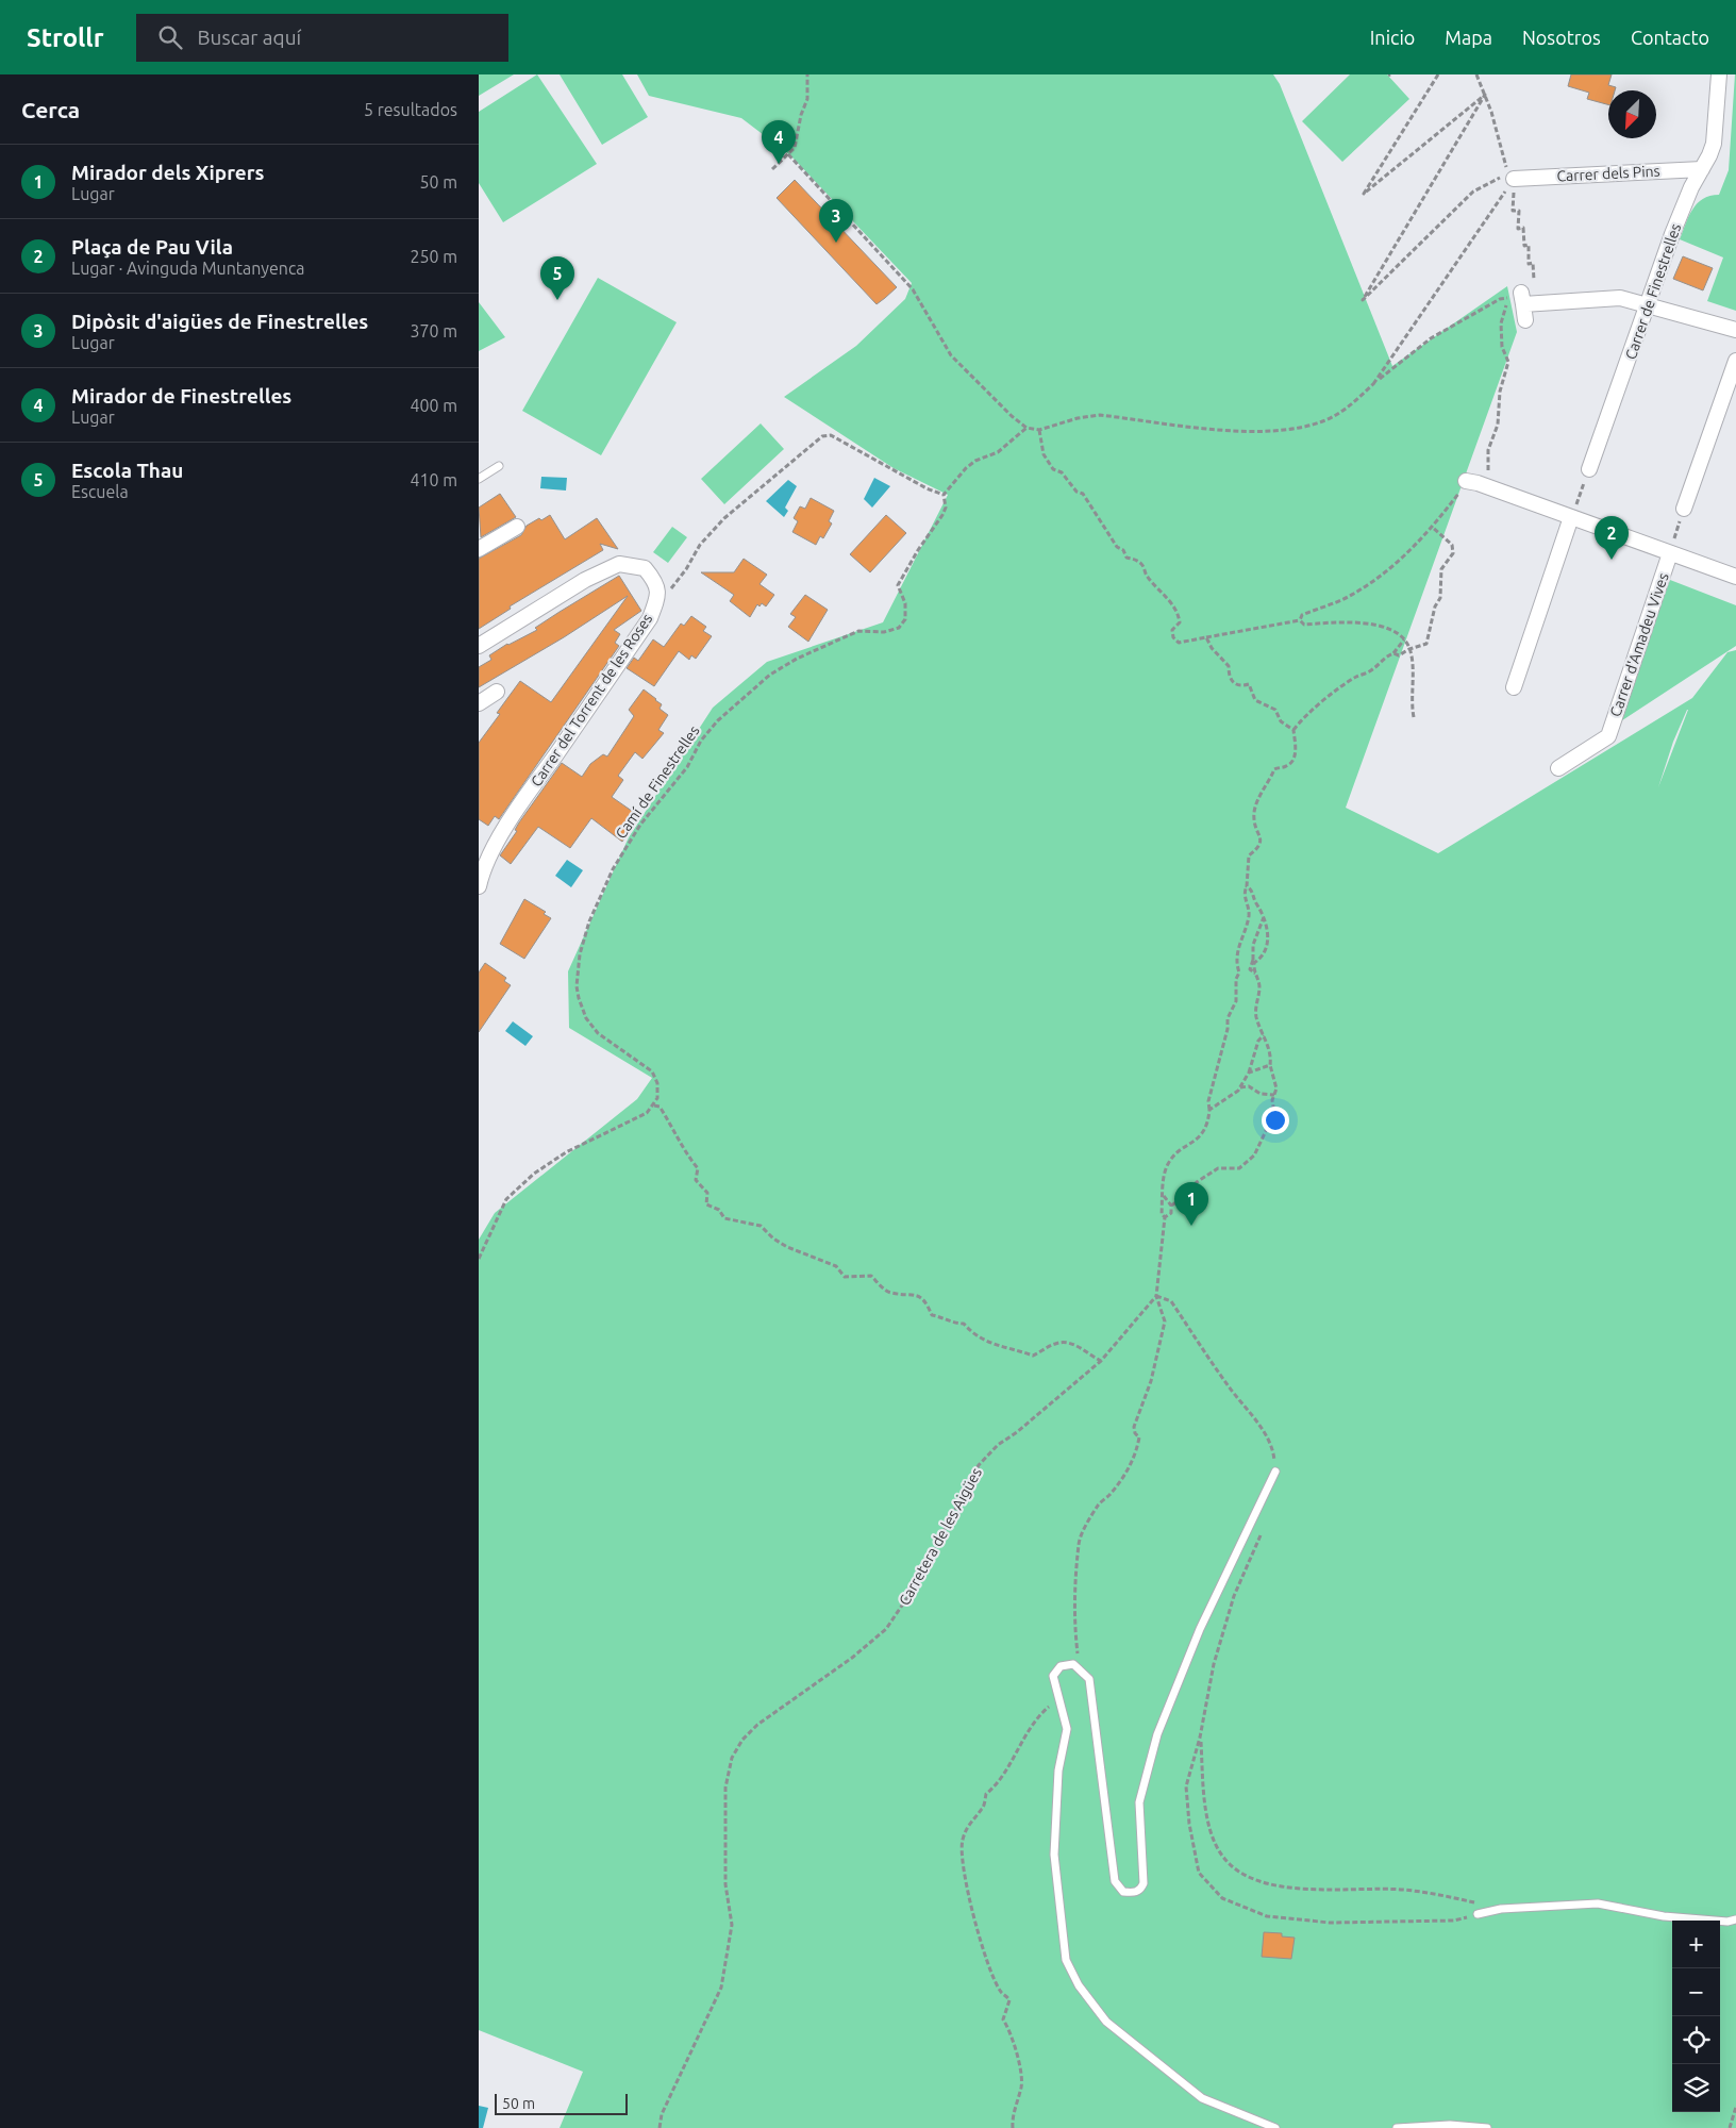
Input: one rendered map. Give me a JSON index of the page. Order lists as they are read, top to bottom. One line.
{"streets":{"street":["Carrer dels Pins","Carrer de Finestrelles","Carrer d'Amadeu Vives","Carrer del Torrent de les Roses"],"path":["Camí de Finestrelles","Carretera de les Aigües"]},"crossings":[["Carrer dels Pins","Carrer de Finestrelles"]],"scale_bar":"50 m","north":"bottom left","page":{"header":"Strollr","search":"Buscar aquí","nav":["Inicio","Mapa","Nosotros","Contacto"],"heading":["Cerca","5 resultados"],"pins":["4","3","5","2","1"],"list":[{"mark":"1","name":"Mirador dels Xiprers","note":"Lugar","value":"50 m"},{"mark":"2","name":"Plaça de Pau Vila","note":"Lugar · Avinguda Muntanyenca","value":"250 m"},{"mark":"3","name":"Dipòsit d'aigües de Finestrelles","note":"Lugar","value":"370 m"},{"mark":"4","name":"Mirador de Finestrelles","note":"Lugar","value":"400 m"},{"mark":"5","name":"Escola Thau","note":"Escuela","value":"410 m"}],"map_buttons":["+","−"],"scale":"50 m"}}
